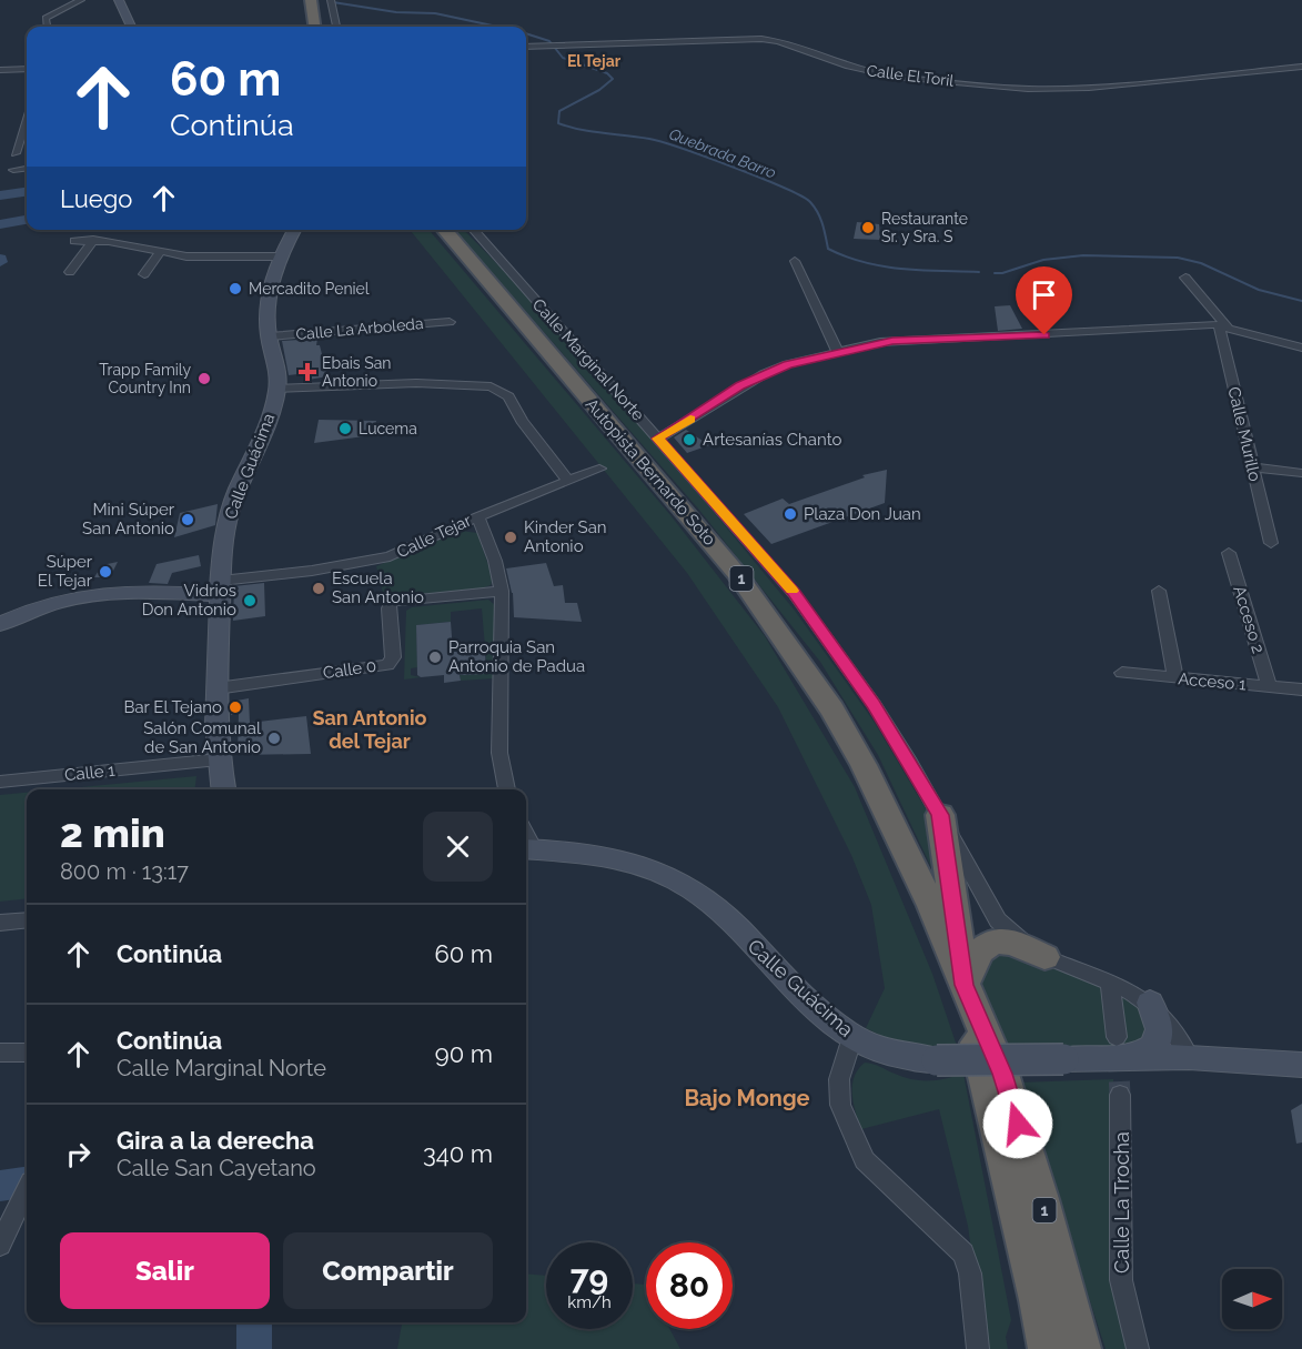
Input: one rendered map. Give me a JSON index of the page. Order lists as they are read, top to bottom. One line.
{"streets":{"highway":["Autopista Bernardo Soto","1"],"main road":["Calle Guácima"],"street":["Calle El Toril","Calle La Arboleda","Calle Marginal Norte","Calle Murillo","Calle Tejar","Acceso 2","Calle 0","Acceso 1","Calle 1","Calle La Trocha"]},"crossings":[["Calle La Arboleda","Calle Guácima"],["Calle Marginal Norte","Calle Guácima"],["Calle Guácima","Calle Tejar"],["Calle Guácima","Calle 0"],["Calle Guácima","Calle 1"],["Acceso 2","Acceso 1"]],"districts":["El Tejar","San Antonio del Tejar","Bajo Monge"],"water":["Quebrada Barro"],"places":{"other":["Restaurante Sr. y Sra. S","Mercadito Peniel","Trapp Family Country Inn","Lucema","Artesanías Chanto","Plaza Don Juan","Mini Súper San Antonio","Kinder San Antonio","Súper El Tejar","Escuela San Antonio","Vidrios Don Antonio","Parroquia San Antonio de Padua","Bar El Tejano","Salón Comunal de San Antonio"],"health":["Ebais San Antonio"]},"north":"right","page":{"turn":["60 m","Continúa"],"then":"Luego","heading":["2 min","800 m · 13:17"],"list":[{"name":"Continúa","value":"60 m"},{"name":"Continúa","note":"Calle Marginal Norte","value":"90 m"},{"name":"Gira a la derecha","note":"Calle San Cayetano","value":"340 m"}],"buttons":["Salir","Compartir"],"speed":"79 km/h","limit":"80"}}
